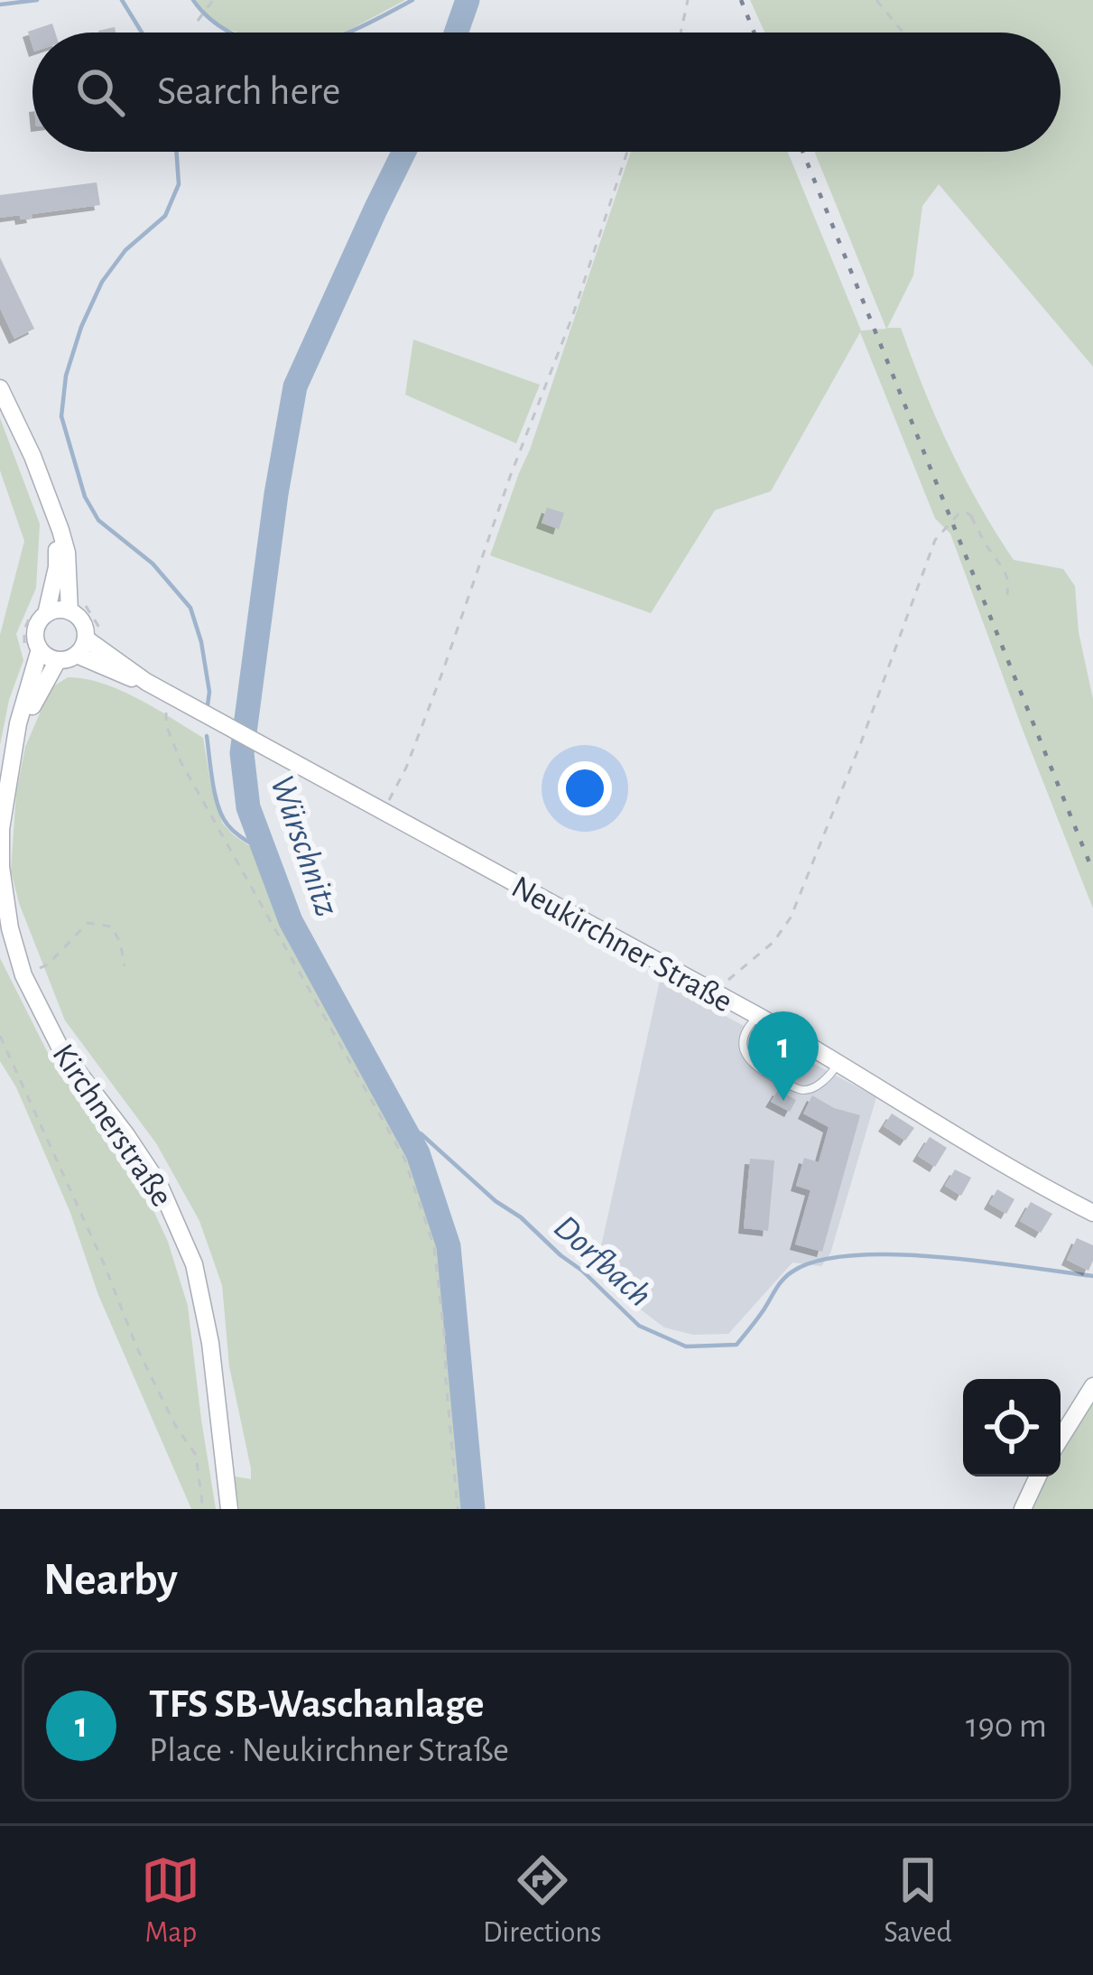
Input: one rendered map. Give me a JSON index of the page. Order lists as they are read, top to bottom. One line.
{"streets":{"street":["Neukirchner Straße","Kirchnerstraße"]},"crossings":[["Neukirchner Straße","Kirchnerstraße"]],"water":["Würschnitz","Dorfbach"],"page":{"search":"Search here","pins":"1","heading":"Nearby","list":[{"mark":"1","name":"TFS SB-Waschanlage","note":"Place · Neukirchner Straße","value":"190 m"}],"nav":["Map","Directions","Saved"]}}
